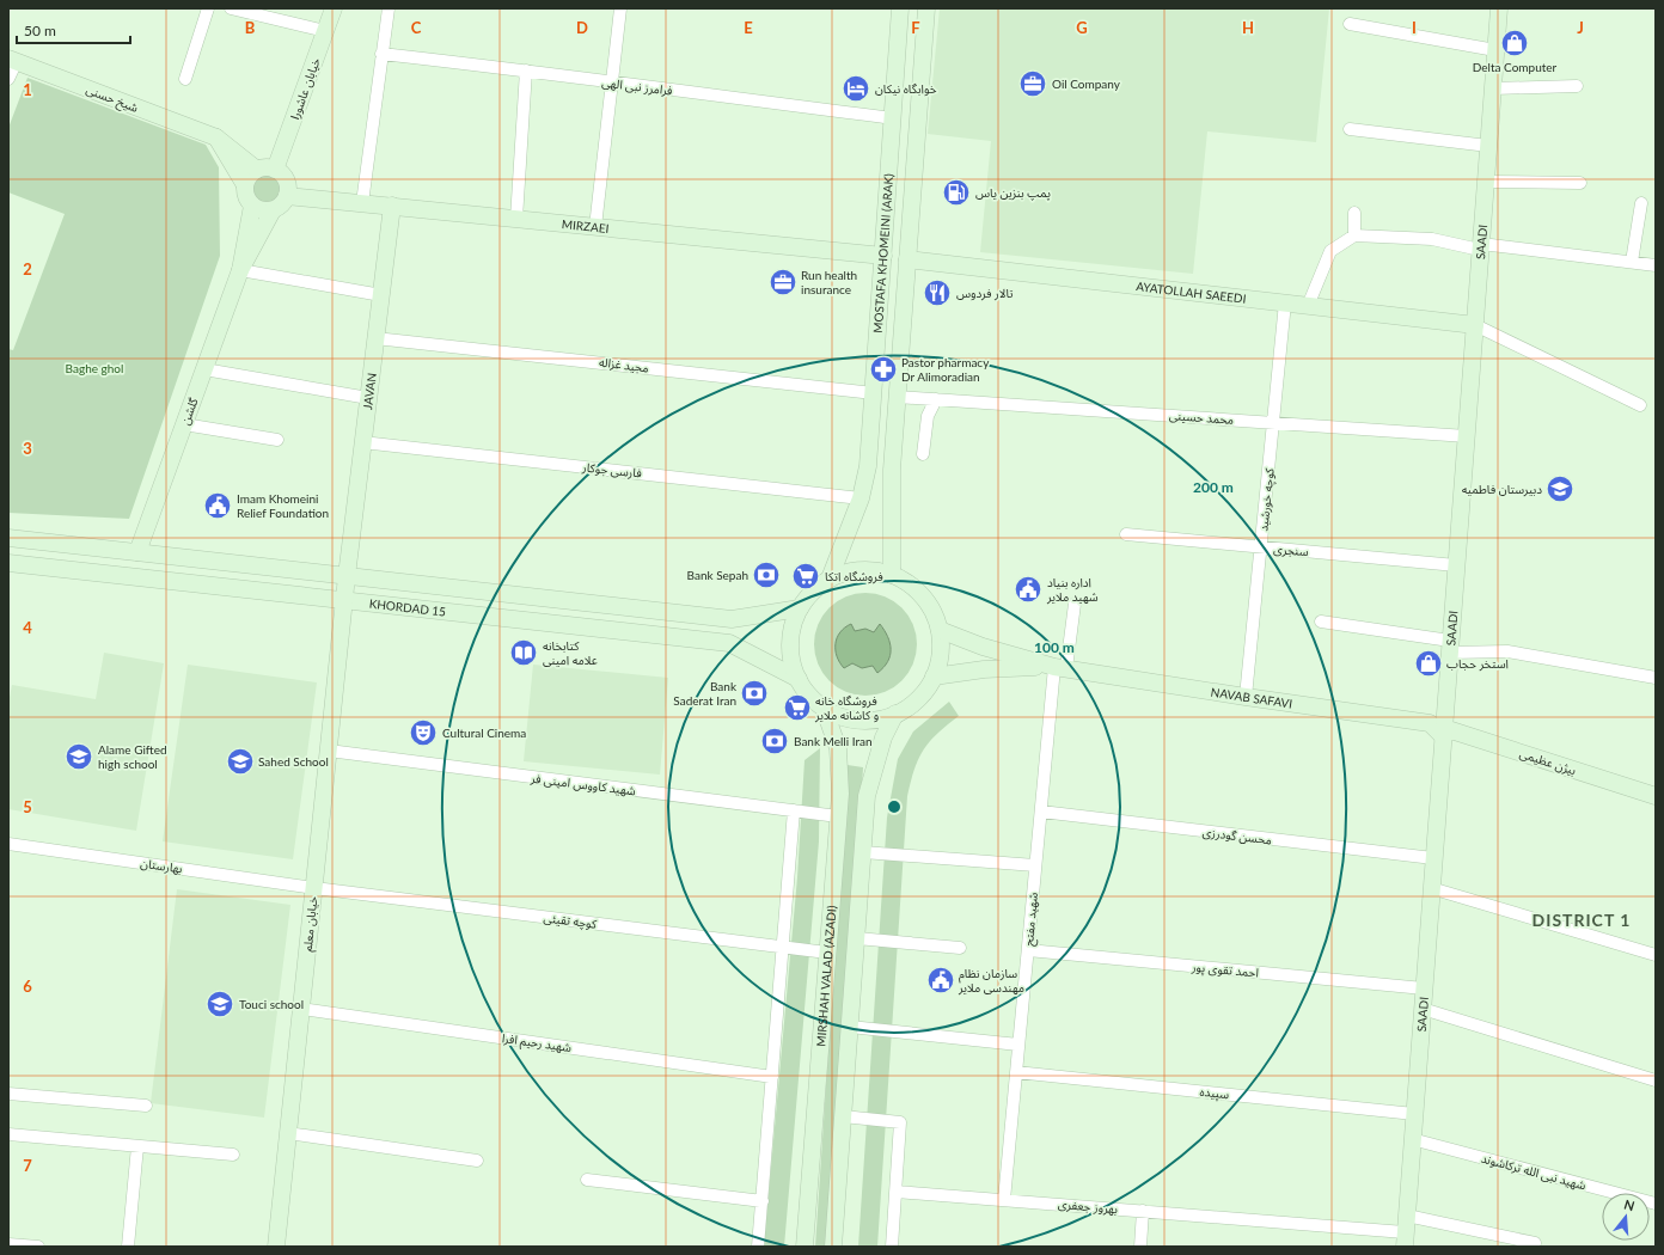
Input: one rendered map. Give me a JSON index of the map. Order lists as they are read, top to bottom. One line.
{"streets":{"main road":["خیابان عاشورا","شیخ حسنی","MIRZAEI","SAADI","MOSTAFA KHOMEINI (ARAK)","AYATOLLAH SAEEDI","JAVAN","گلشن","KHORDAD 15","NAVAB SAFAVI","بیژن عظیمی","خیابان معلم","MIRSHAH VALAD (AZADI)"],"street":["فرامرز نبی الهی","مجید غزاله","محمد حسینی","فارسی جوکار","کوچه خورشید","سنجری","شهید کاووس امینی فر","محسن گودرزی","بهارستان","شهید مفتح","کوچه تقیئی","احمد تقوی پور","شهید رحیم افرا","سپیده","شهید نبی الله ترکاشوند","بهروز جعفری"]},"crossings":[["فرامرز نبی الهی","MOSTAFA KHOMEINI (ARAK)"],["خیابان عاشورا","شیخ حسنی"],["خیابان عاشورا","MIRZAEI"],["شیخ حسنی","MIRZAEI"],["MIRZAEI","MOSTAFA KHOMEINI (ARAK)"],["MIRZAEI","JAVAN"],["SAADI","AYATOLLAH SAEEDI"],["SAADI","محمد حسینی"],["SAADI","سنجری"],["SAADI","NAVAB SAFAVI"],["SAADI","بیژن عظیمی"],["SAADI","محسن گودرزی"],["SAADI","احمد تقوی پور"],["SAADI","سپیده"],["SAADI","شهید نبی الله ترکاشوند"],["SAADI","بهروز جعفری"],["MOSTAFA KHOMEINI (ARAK)","AYATOLLAH SAEEDI"],["MOSTAFA KHOMEINI (ARAK)","مجید غزاله"],["MOSTAFA KHOMEINI (ARAK)","محمد حسینی"],["MOSTAFA KHOMEINI (ARAK)","فارسی جوکار"],["MOSTAFA KHOMEINI (ARAK)","KHORDAD 15"],["MOSTAFA KHOMEINI (ARAK)","MIRSHAH VALAD (AZADI)"],["AYATOLLAH SAEEDI","کوچه خورشید"],["مجید غزاله","JAVAN"],["JAVAN","فارسی جوکار"],["JAVAN","KHORDAD 15"],["JAVAN","خیابان معلم"],["گلشن","KHORDAD 15"],["محمد حسینی","کوچه خورشید"],["کوچه خورشید","سنجری"],["کوچه خورشید","NAVAB SAFAVI"],["KHORDAD 15","خیابان معلم"],["KHORDAD 15","MIRSHAH VALAD (AZADI)"],["NAVAB SAFAVI","بیژن عظیمی"],["NAVAB SAFAVI","شهید مفتح"],["شهید کاووس امینی فر","خیابان معلم"],["شهید کاووس امینی فر","MIRSHAH VALAD (AZADI)"],["محسن گودرزی","شهید مفتح"],["بهارستان","کوچه تقیئی"],["بهارستان","خیابان معلم"],["شهید مفتح","احمد تقوی پور"],["شهید مفتح","سپیده"],["شهید مفتح","بهروز جعفری"],["کوچه تقیئی","خیابان معلم"],["کوچه تقیئی","MIRSHAH VALAD (AZADI)"],["خیابان معلم","شهید رحیم افرا"]],"districts":["DISTRICT 1"],"parks":["Baghe ghol"],"places":{"shop":["Delta Computer","استخر حجاب"],"office":["Oil Company","Run health insurance"],"hotel":["خوابگاه نیکان"],"fuel station":["پمپ بنزین یاس"],"restaurant":["تالار فردوس"],"pharmacy":["Pastor pharmacy Dr Alimoradian"],"school or university":["دبیرستان فاطمیه","Alame Gifted high school","Sahed School","Touci school"],"public building":["Imam Khomeini Relief Foundation","اداره بنیاد شهید ملایر","سازمان نظام مهندسی ملایر"],"bank":["Bank Sepah","Bank Saderat Iran","Bank Melli Iran"],"supermarket":["فروشگاه اتکا","فروشگاه خانه و کاشانه ملایر"],"library":["کتابخانه علامه امینی"],"theatre":["Cultural Cinema"]},"scale_bar":"50 m","north":"top","grid":{"columns":["B","C","D","E","F","G","H","I","J"],"rows":["1","2","3","4","5","6","7"]},"rings":["200 m","100 m"]}
